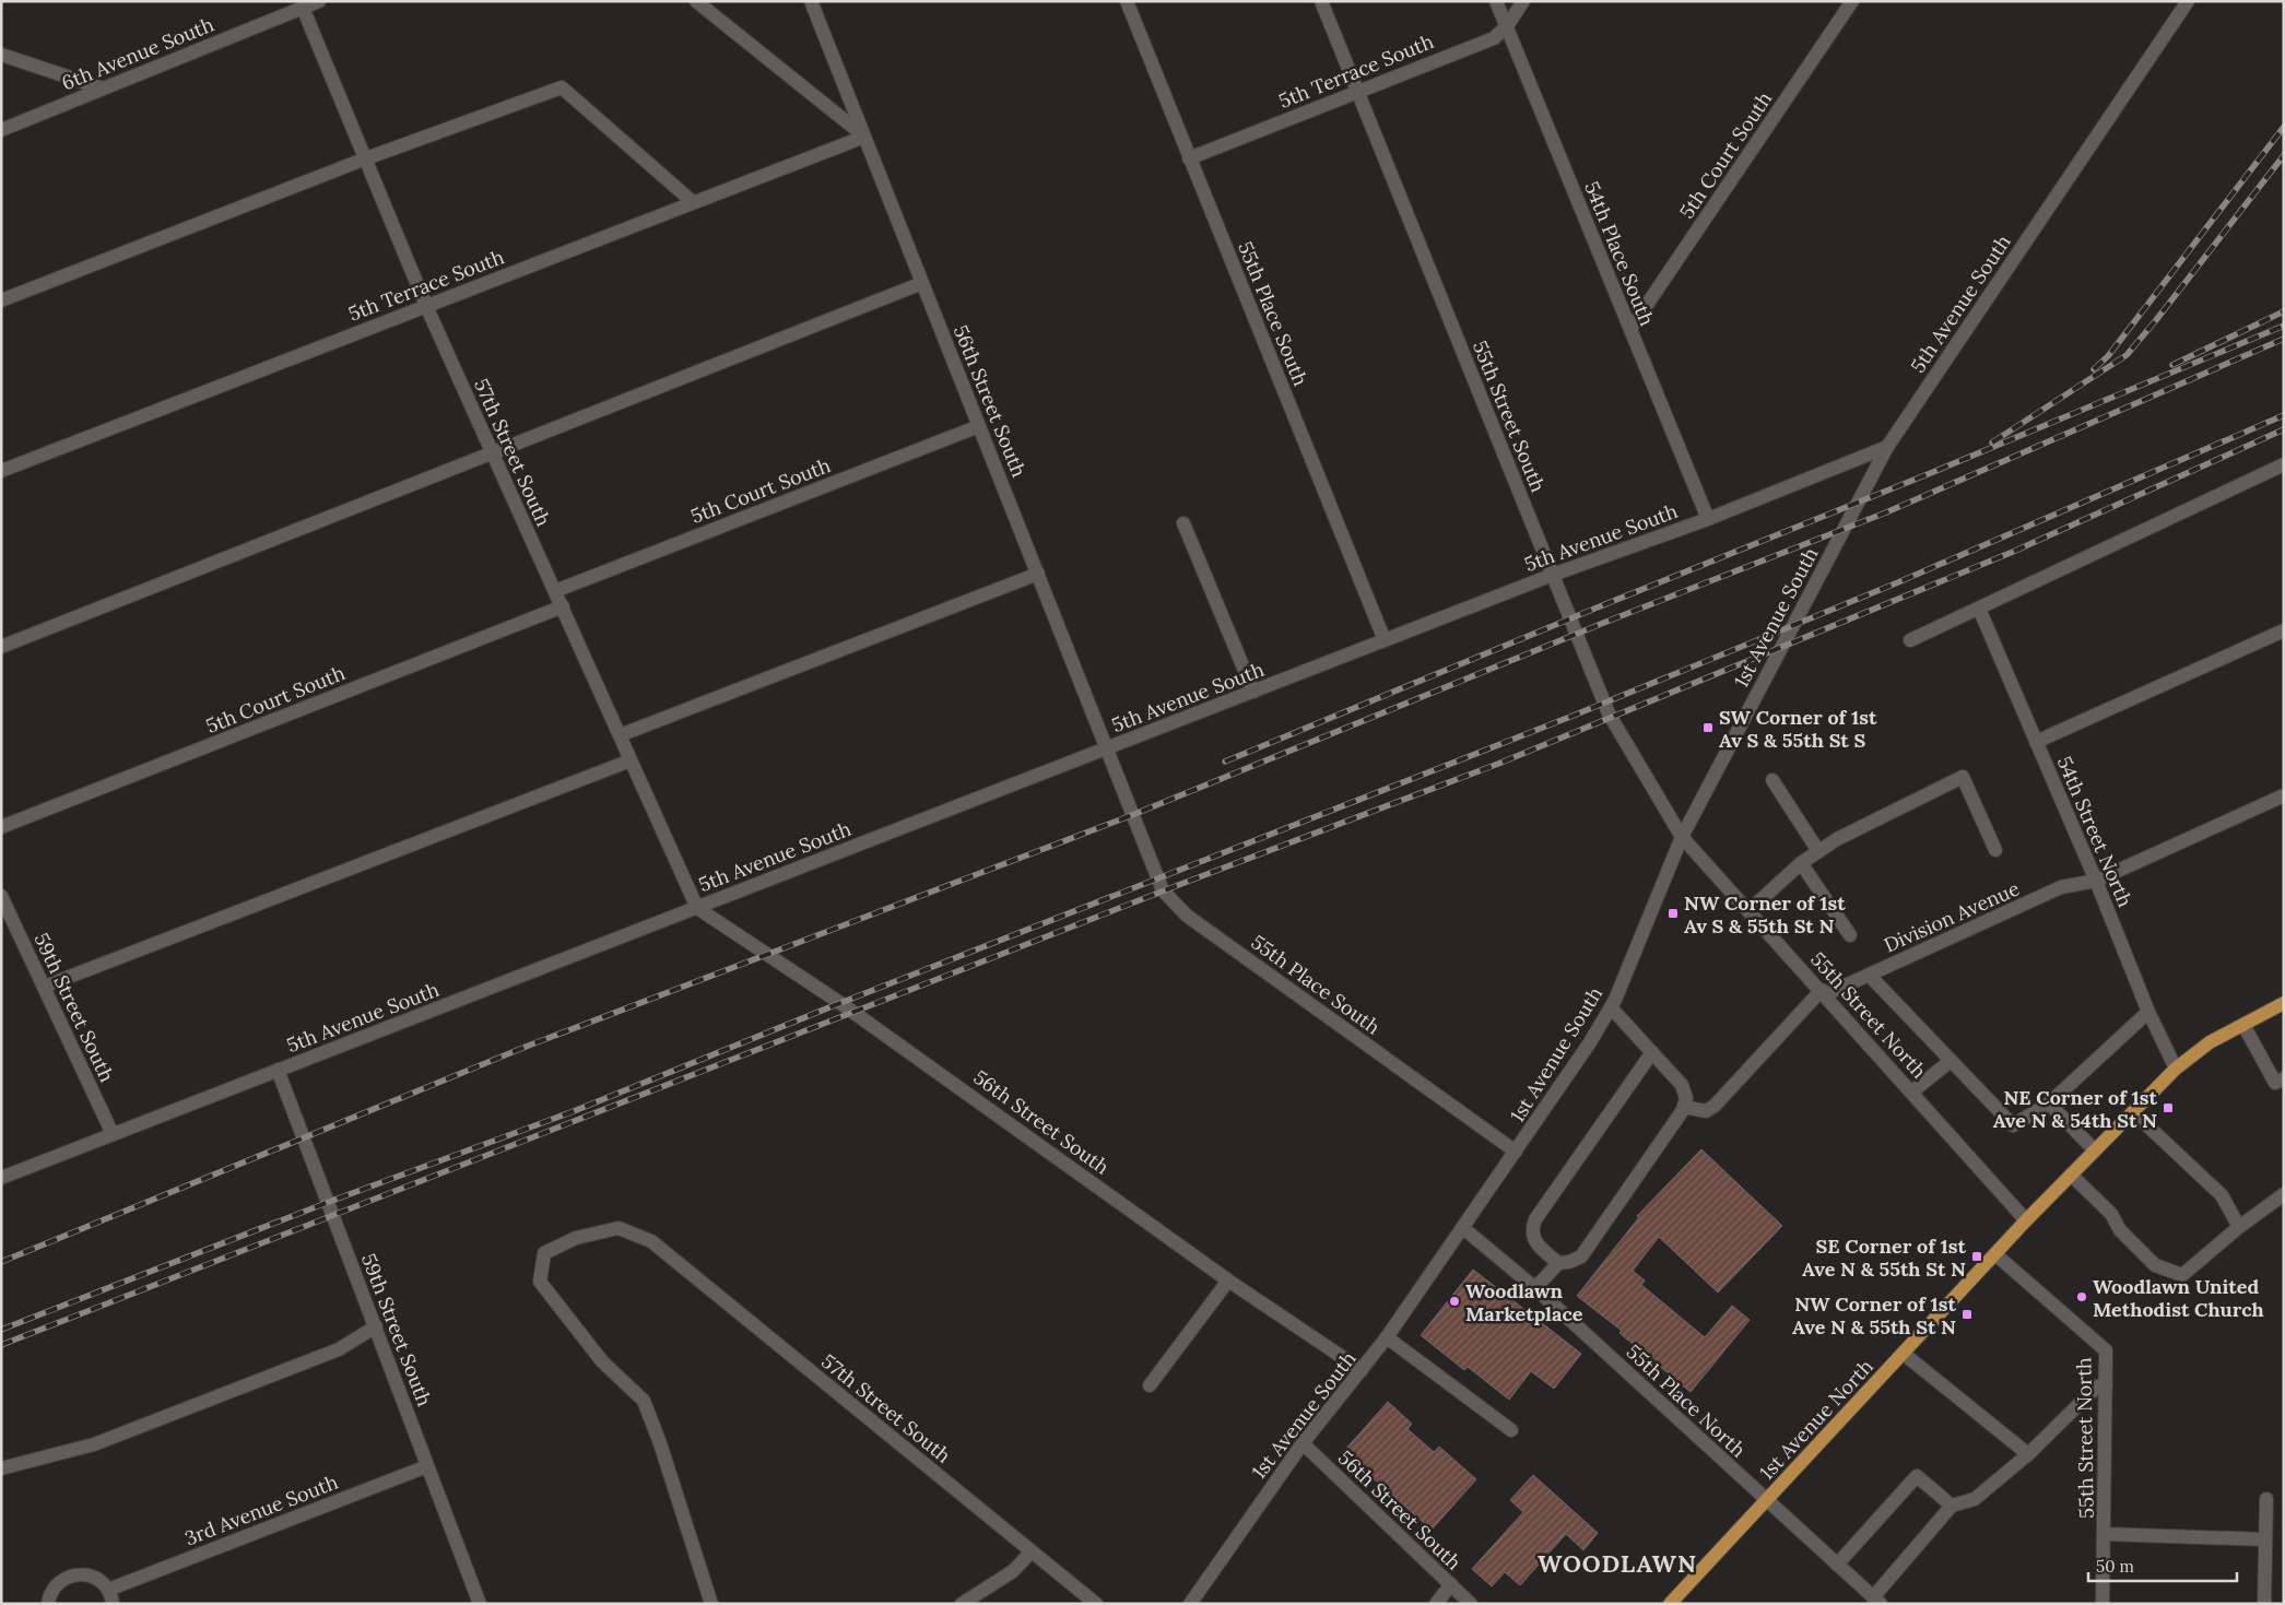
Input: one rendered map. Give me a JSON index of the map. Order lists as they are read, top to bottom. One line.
{"streets":{"main road":["1st Avenue North"],"street":["6th Avenue South","5th Terrace South","5th Court South","54th Place South","5th Avenue South","55th Place South","56th Street South","55th Street South","57th Street South","1st Avenue South","54th Street North","Division Avenue","59th Street South","55th Street North","55th Place North","3rd Avenue South"]},"crossings":[["6th Avenue South","57th Street South"],["5th Terrace South","54th Place South"],["5th Terrace South","55th Place South"],["5th Terrace South","56th Street South"],["5th Terrace South","55th Street South"],["5th Terrace South","57th Street South"],["5th Court South","54th Place South"],["5th Court South","56th Street South"],["5th Court South","57th Street South"],["54th Place South","5th Avenue South"],["5th Avenue South","55th Place South"],["5th Avenue South","56th Street South"],["5th Avenue South","55th Street South"],["5th Avenue South","57th Street South"],["5th Avenue South","1st Avenue South"],["5th Avenue South","59th Street South"],["55th Place South","56th Street South"],["55th Place South","1st Avenue South"],["56th Street South","57th Street South"],["56th Street South","1st Avenue South"],["55th Street South","1st Avenue South"],["55th Street South","55th Street North"],["1st Avenue South","55th Street North"],["1st Avenue South","55th Place North"],["54th Street North","Division Avenue"],["54th Street North","1st Avenue North"],["Division Avenue","55th Street North"],["59th Street South","3rd Avenue South"],["55th Street North","1st Avenue North"],["55th Place North","1st Avenue North"]],"districts":["WOODLAWN"],"places":{"transit":["SW Corner of 1st Av S & 55th St S","NW Corner of 1st Av S & 55th St N","NE Corner of 1st Ave N & 54th St N","SE Corner of 1st Ave N & 55th St N","NW Corner of 1st Ave N & 55th St N"],"other":["Woodlawn United Methodist Church","Woodlawn Marketplace"]},"scale_bar":"50 m"}
